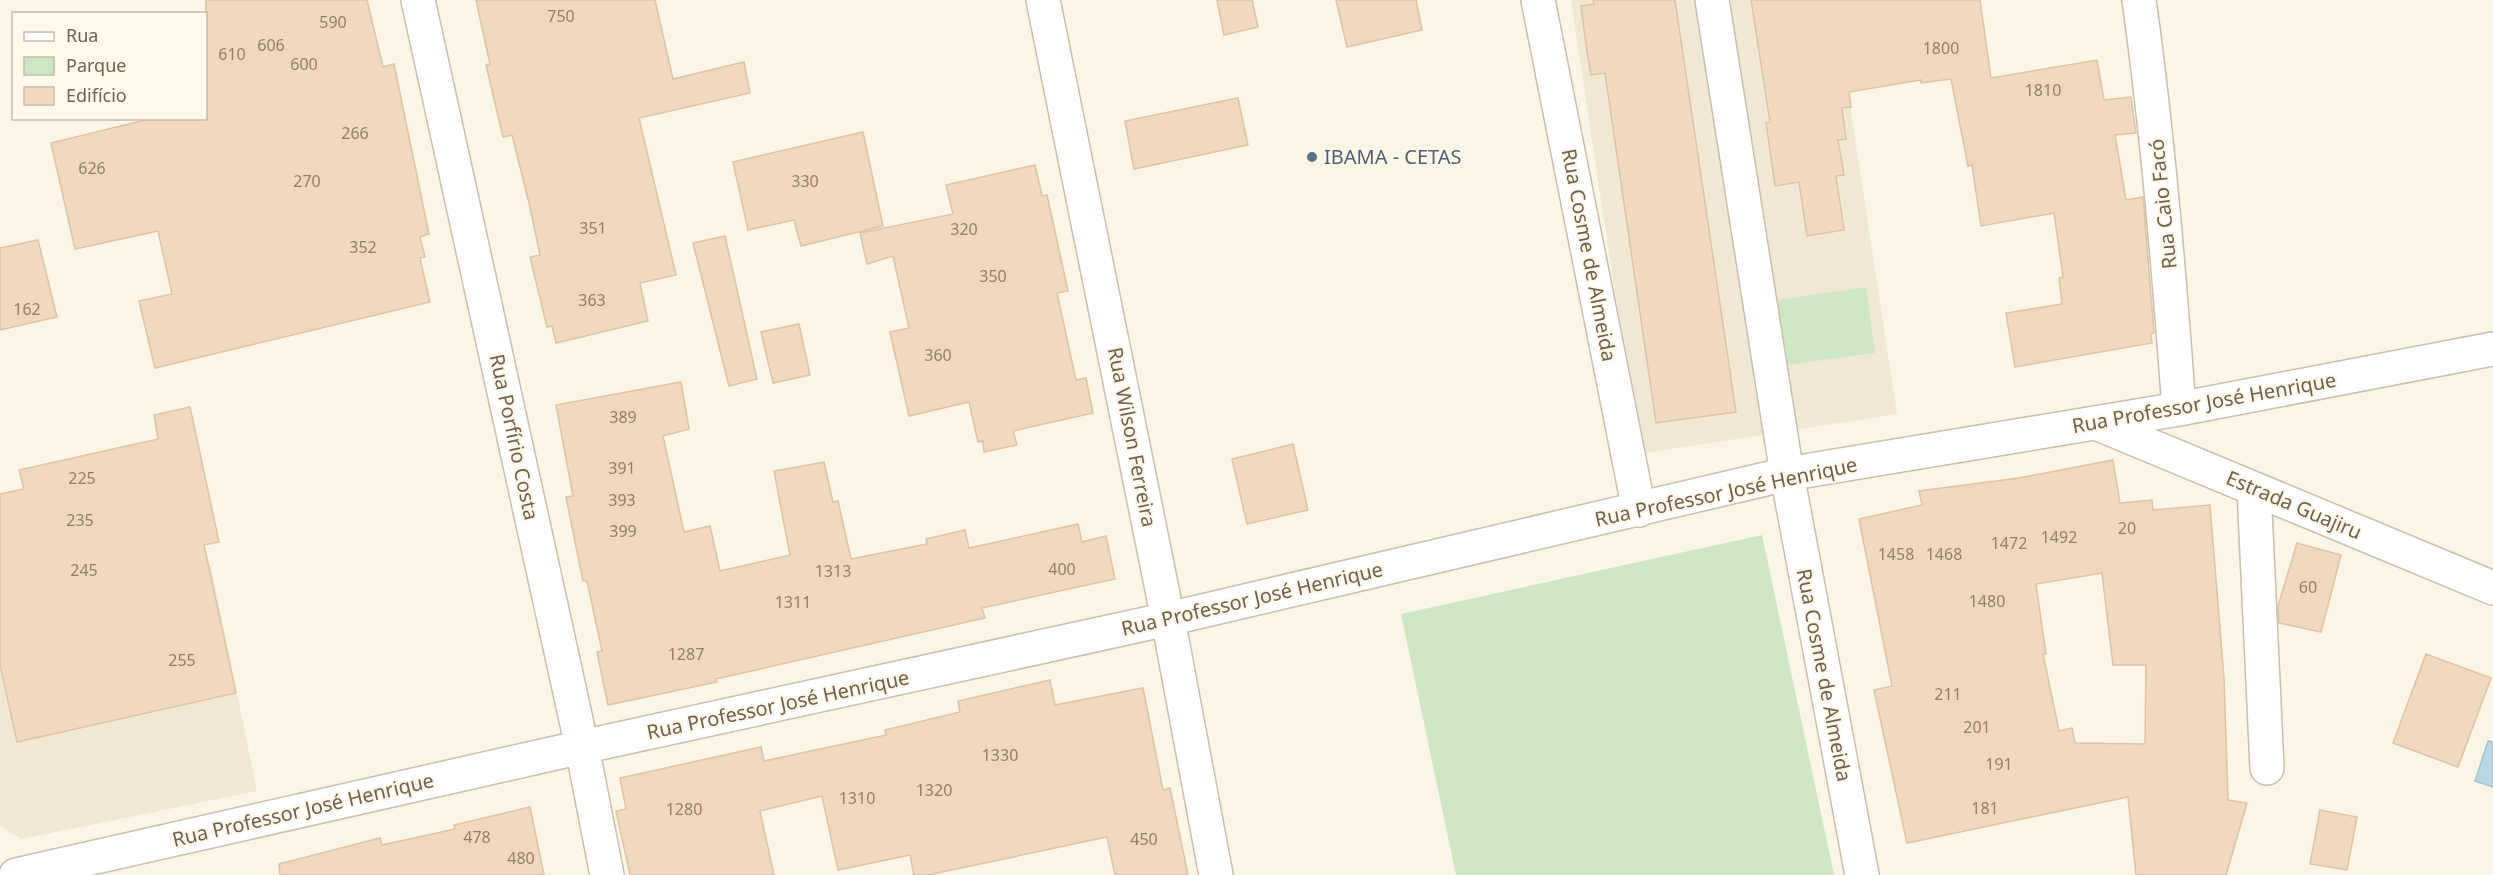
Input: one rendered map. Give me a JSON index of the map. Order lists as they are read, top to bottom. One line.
{"streets":{"street":["Rua Caio Facó","Rua Cosme de Almeida","Rua Professor José Henrique","Rua Porfírio Costa","Rua Wilson Ferreira","Estrada Guajiru"]},"crossings":[["Rua Caio Facó","Rua Professor José Henrique"],["Rua Cosme de Almeida","Rua Professor José Henrique"],["Rua Professor José Henrique","Rua Porfírio Costa"],["Rua Professor José Henrique","Rua Wilson Ferreira"],["Rua Professor José Henrique","Estrada Guajiru"]],"places":["IBAMA - CETAS"],"house_numbers":["750","590","606","1800","610","600","1810","266","626","270","330","351","320","352","350","363","162","360","389","391","225","393","235","20","399","1492","1472","1458","1468","400","245","1313","60","1480","1311","1287","255","211","201","1330","191","1320","1310","181","1280","478","450","480"],"legend":["Rua","Parque","Edifício"]}
